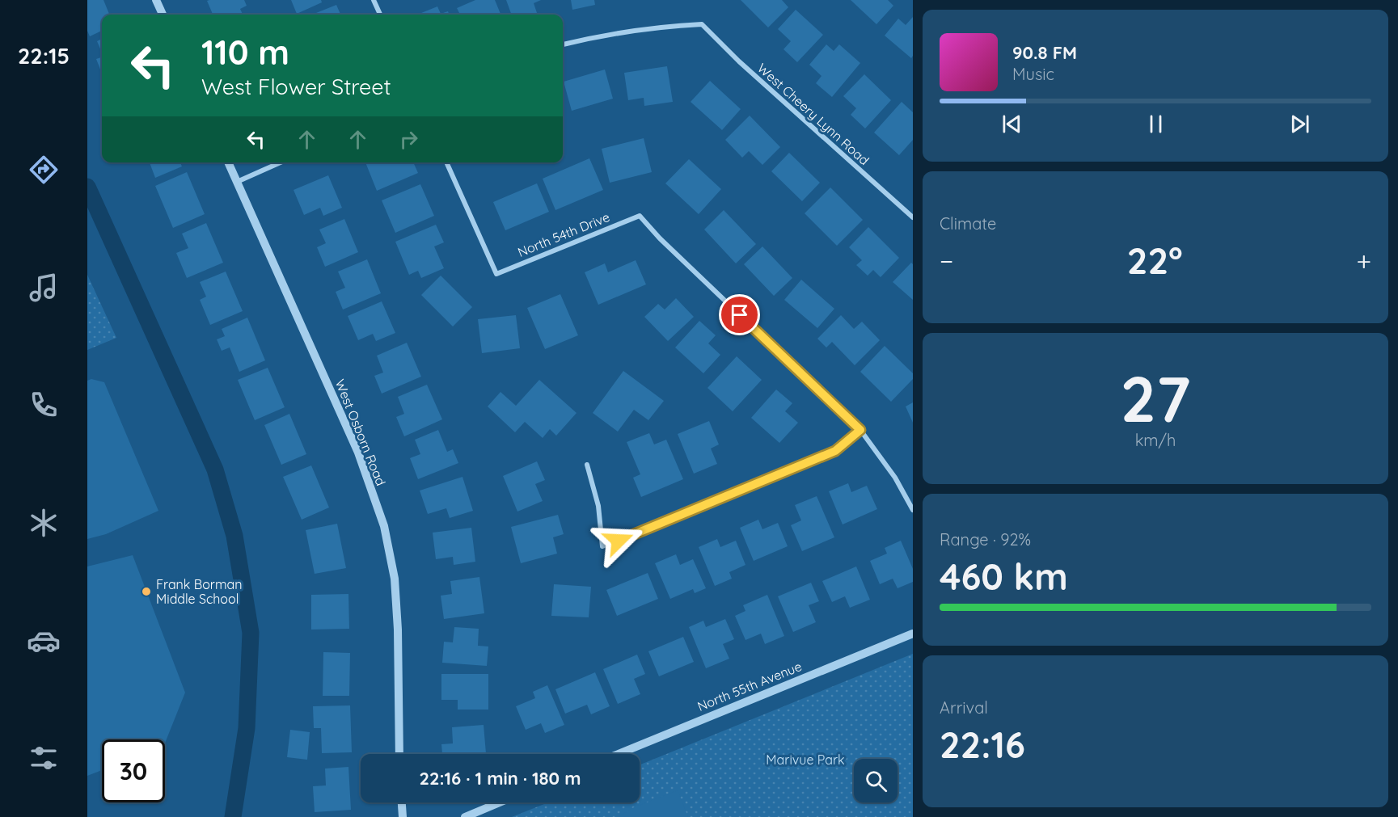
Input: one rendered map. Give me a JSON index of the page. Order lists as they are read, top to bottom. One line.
{"streets":{"street":["West Cheery Lynn Road","North 54th Drive","West Osborn Road","North 55th Avenue"]},"parks":["Marivue Park"],"places":["Frank Borman Middle School"],"page":{"tabs":"22:15","turn":["110 m","West Flower Street"],"song":["90.8 FM","Music"],"tile":["Climate",["27","km/h"],["Range · 92%","460 km"],["Arrival","22:16"]],"heat":["−","22°","+"],"limit":"30","trip":"22:16 · 1 min · 180 m"}}
